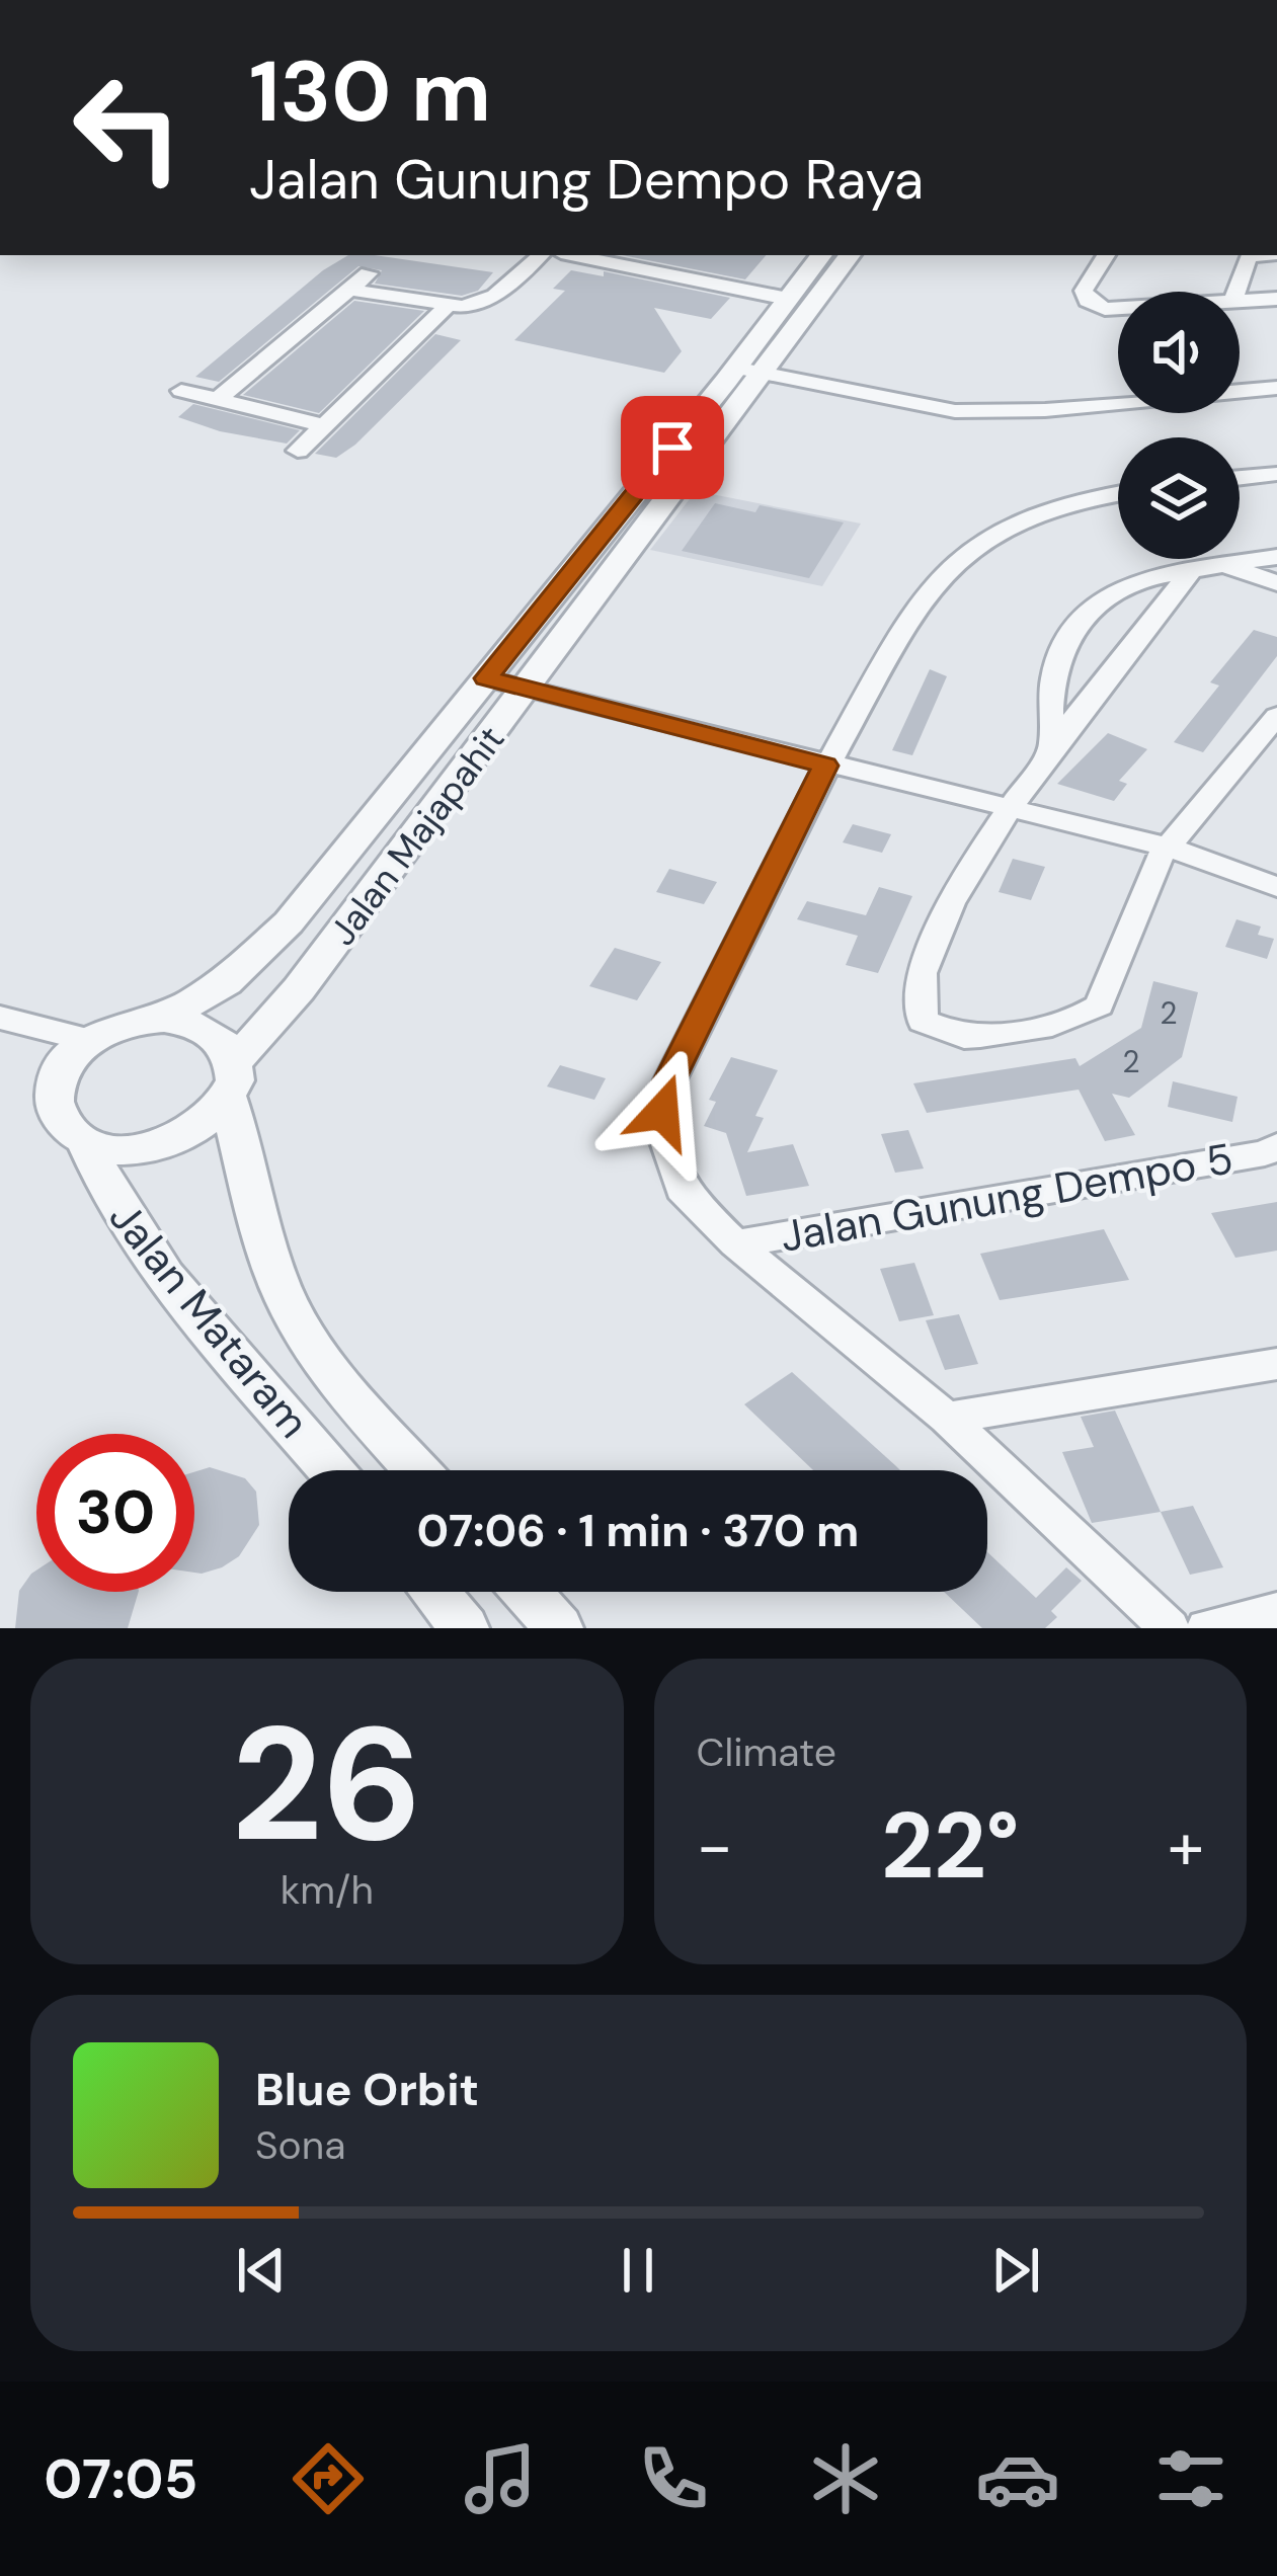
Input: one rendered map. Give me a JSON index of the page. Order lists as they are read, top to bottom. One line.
{"streets":{"street":["Jalan Majapahit","Jalan Gunung Dempo 5","Jalan Mataram"]},"crossings":[["Jalan Majapahit","Jalan Mataram"]],"house_numbers":["2","2"],"page":{"turn":["130 m","Jalan Gunung Dempo Raya"],"limit":"30","trip":"07:06 · 1 min · 370 m","tile":[["26","km/h"],"Climate"],"heat":["−","22°","+"],"song":["Blue Orbit","Sona"],"tabs":"07:05"}}
